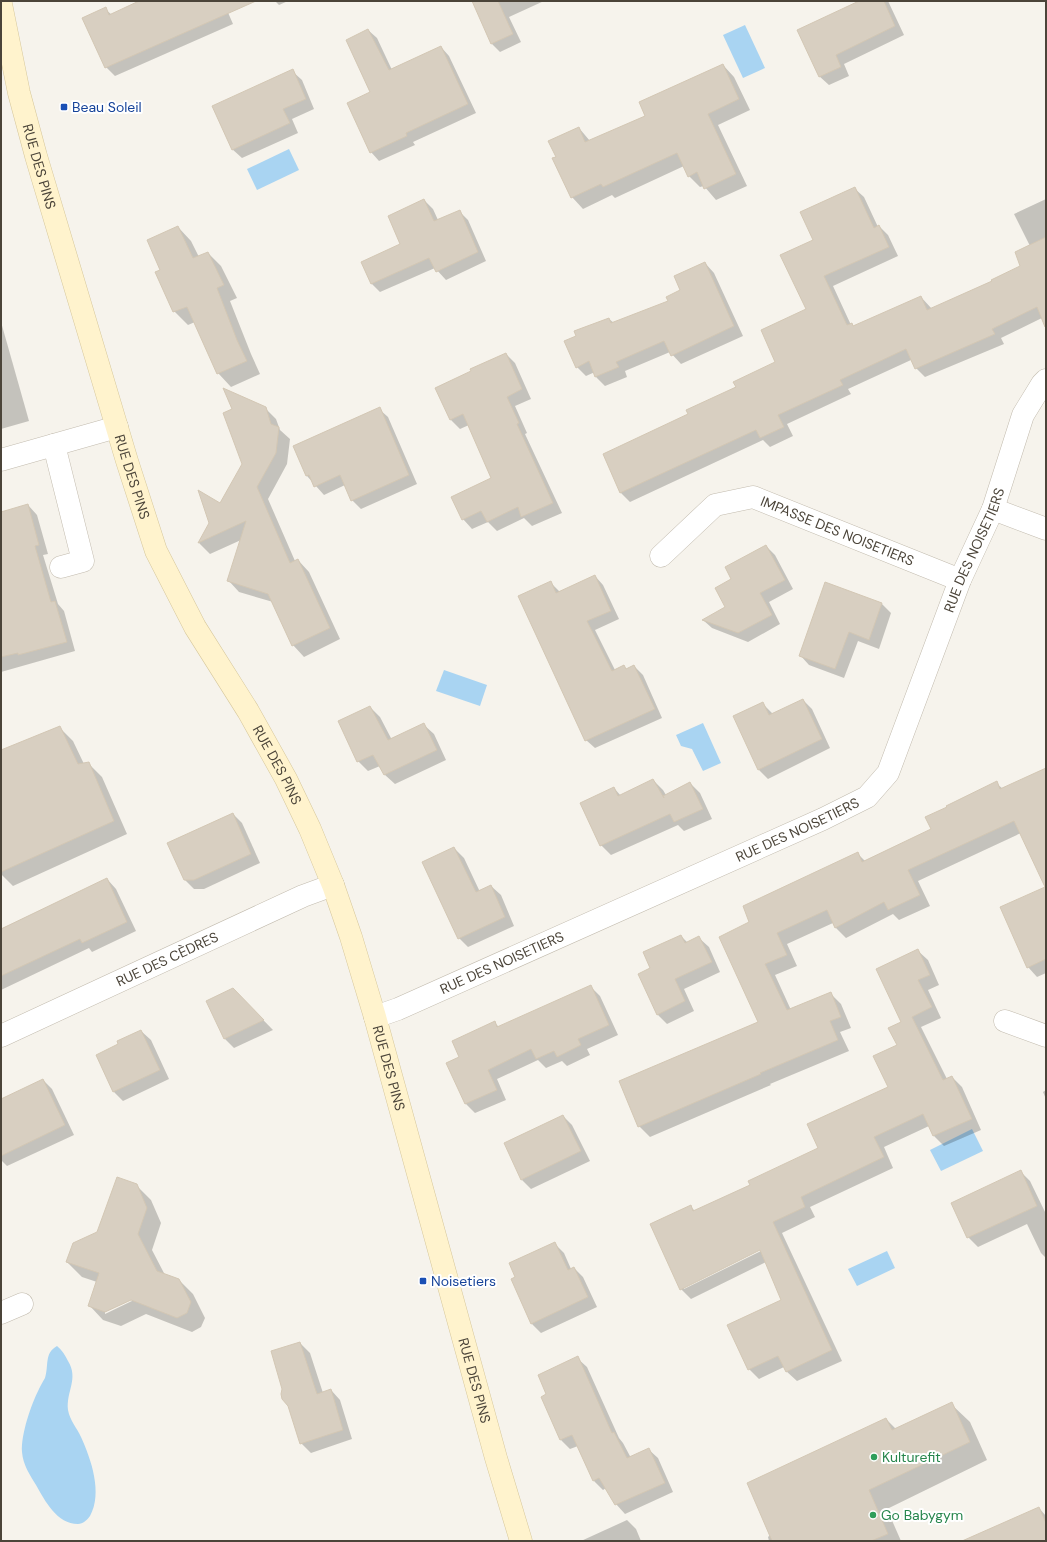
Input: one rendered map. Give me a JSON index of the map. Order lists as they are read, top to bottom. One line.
{"streets":{"street":["RUE DES PINS","IMPASSE DES NOISETIERS","RUE DES NOISETIERS","RUE DES CÈDRES"]},"crossings":[["RUE DES PINS","RUE DES NOISETIERS"],["RUE DES PINS","RUE DES CÈDRES"],["IMPASSE DES NOISETIERS","RUE DES NOISETIERS"]],"places":{"transit":["Beau Soleil","Noisetiers"],"other":["Kulturefit","Go Babygym"]}}
